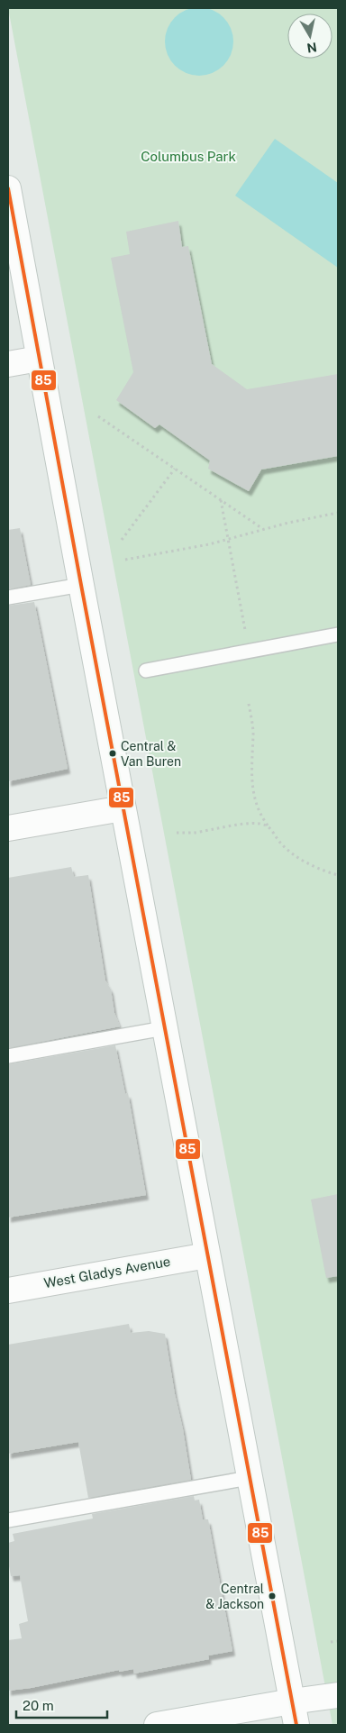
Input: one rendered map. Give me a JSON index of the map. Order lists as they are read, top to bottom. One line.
{"streets":{"street":["West Gladys Avenue"]},"parks":["Columbus Park"],"places":["Central & Van Buren","Central & Jackson"],"lines":["transit line 85"],"scale_bar":"20 m","north":"bottom"}
